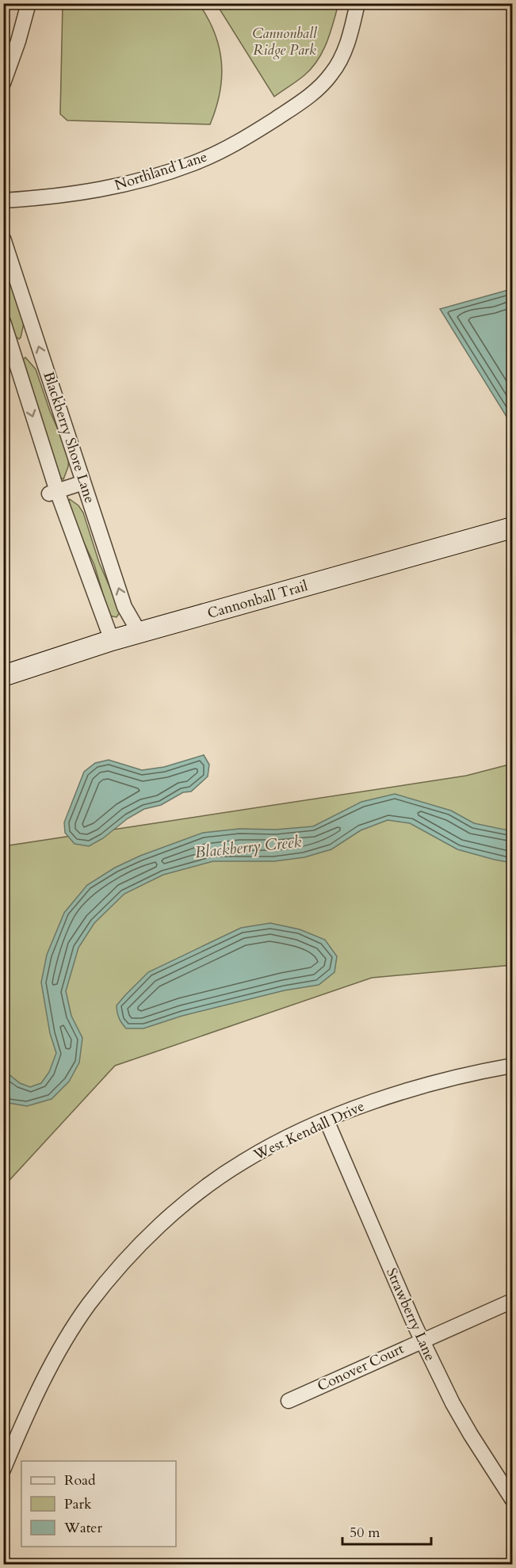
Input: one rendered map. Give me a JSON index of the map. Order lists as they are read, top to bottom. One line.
{"streets":{"main road":["Cannonball Trail"],"street":["Northland Lane","Blackberry Shore Lane","West Kendall Drive","Strawberry Lane","Conover Court"]},"crossings":[["Blackberry Shore Lane","Cannonball Trail"],["West Kendall Drive","Strawberry Lane"],["Strawberry Lane","Conover Court"]],"water":["Blackberry Creek"],"parks":["Cannonball Ridge Park"],"legend":["Road","Park","Water"],"scale_bar":"50 m"}
